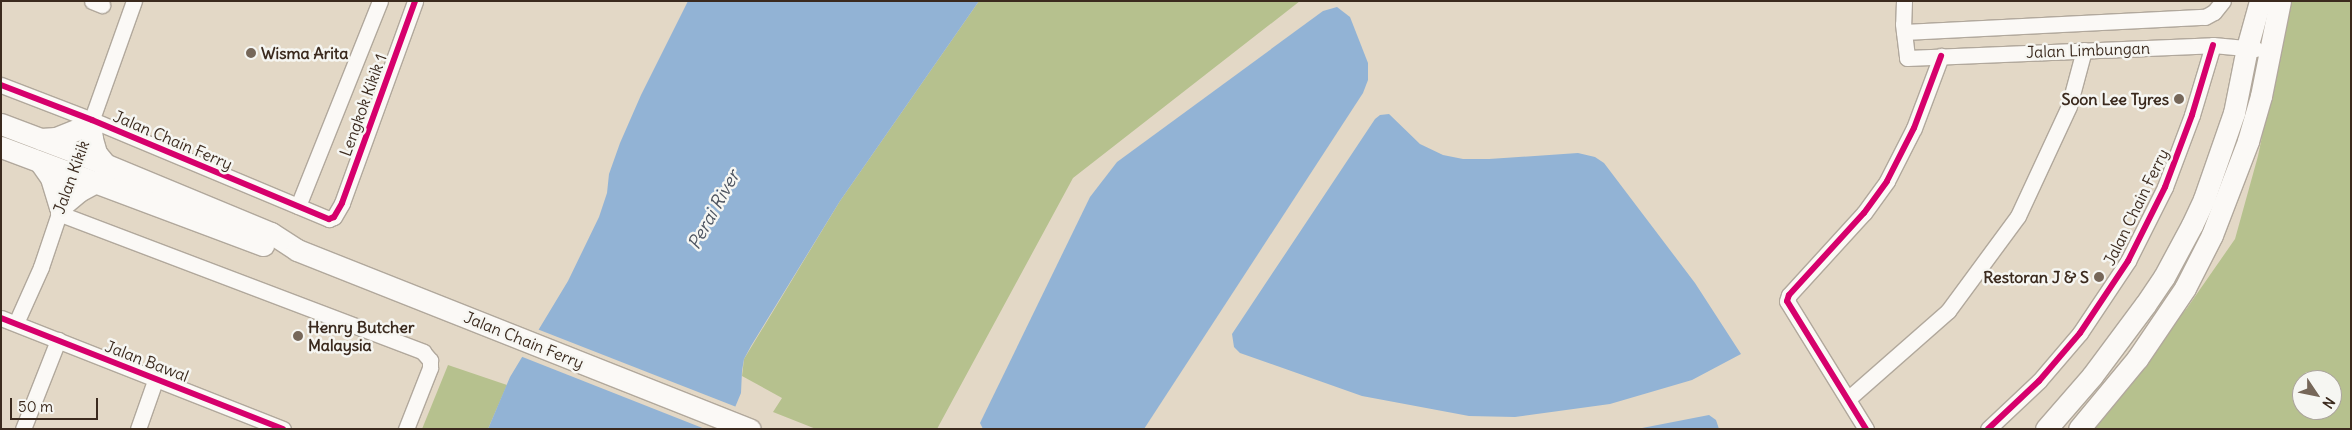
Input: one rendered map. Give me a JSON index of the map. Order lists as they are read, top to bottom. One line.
{"streets":{"highway":["Jalan Chain Ferry"],"street":["Jalan Limbungan","Lengkok Kikik 1","Jalan Kikik","Jalan Bawal"]},"crossings":[["Jalan Limbungan","Jalan Chain Ferry"],["Lengkok Kikik 1","Jalan Chain Ferry"],["Jalan Chain Ferry","Jalan Kikik"],["Jalan Kikik","Jalan Bawal"]],"water":["Perai River"],"places":["Wisma Arita","Soon Lee Tyres","Restoran J & S","Henry Butcher Malaysia"],"scale_bar":"50 m","north":"bottom right"}
